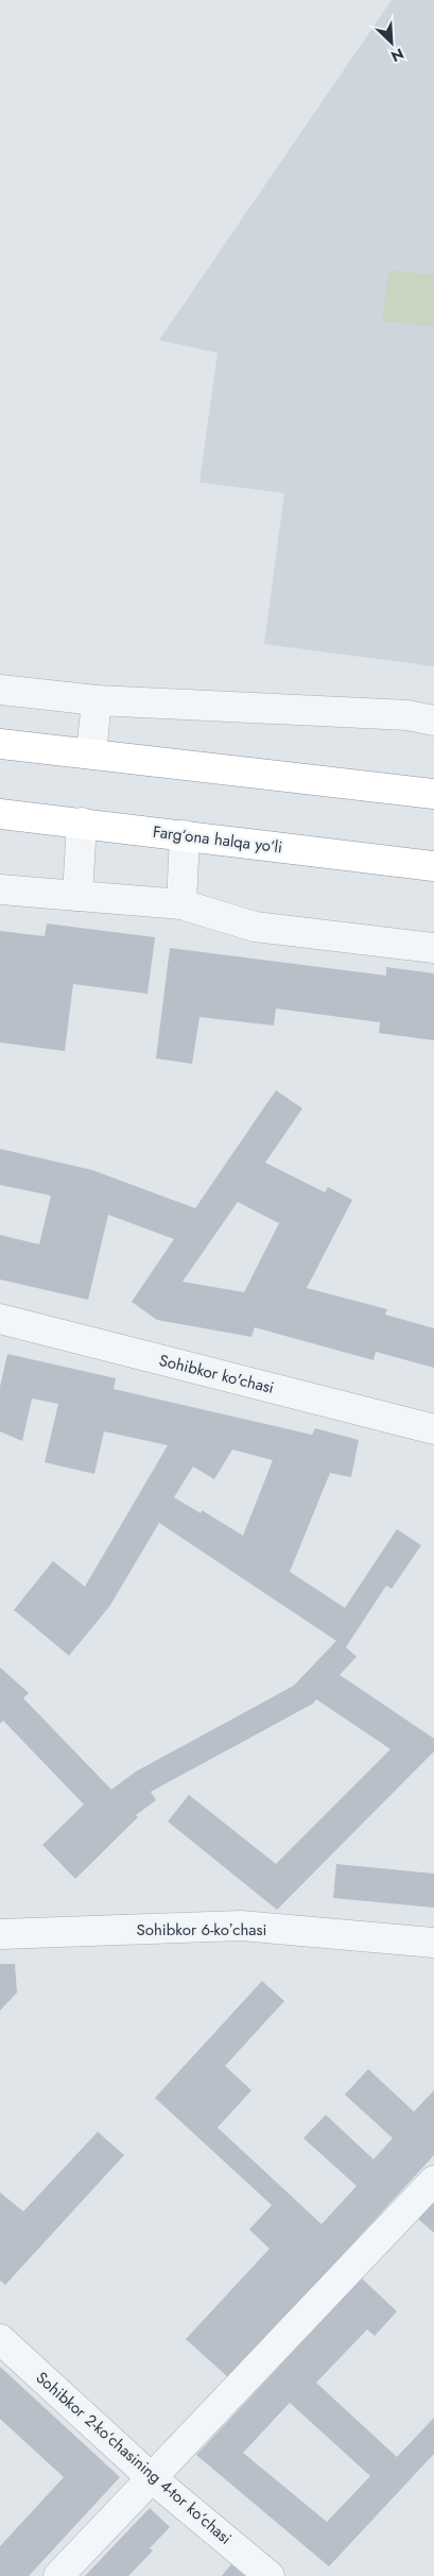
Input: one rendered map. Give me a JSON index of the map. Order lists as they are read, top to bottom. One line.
{"streets":{"highway":["Farg‘ona halqa yo‘li"],"street":["Sohibkor ko'chasi","Sohibkor 6-koʼchasi","Sohibkor 2-ko‘chasining 4-tor ko‘chasi"]},"north":"bottom right"}
